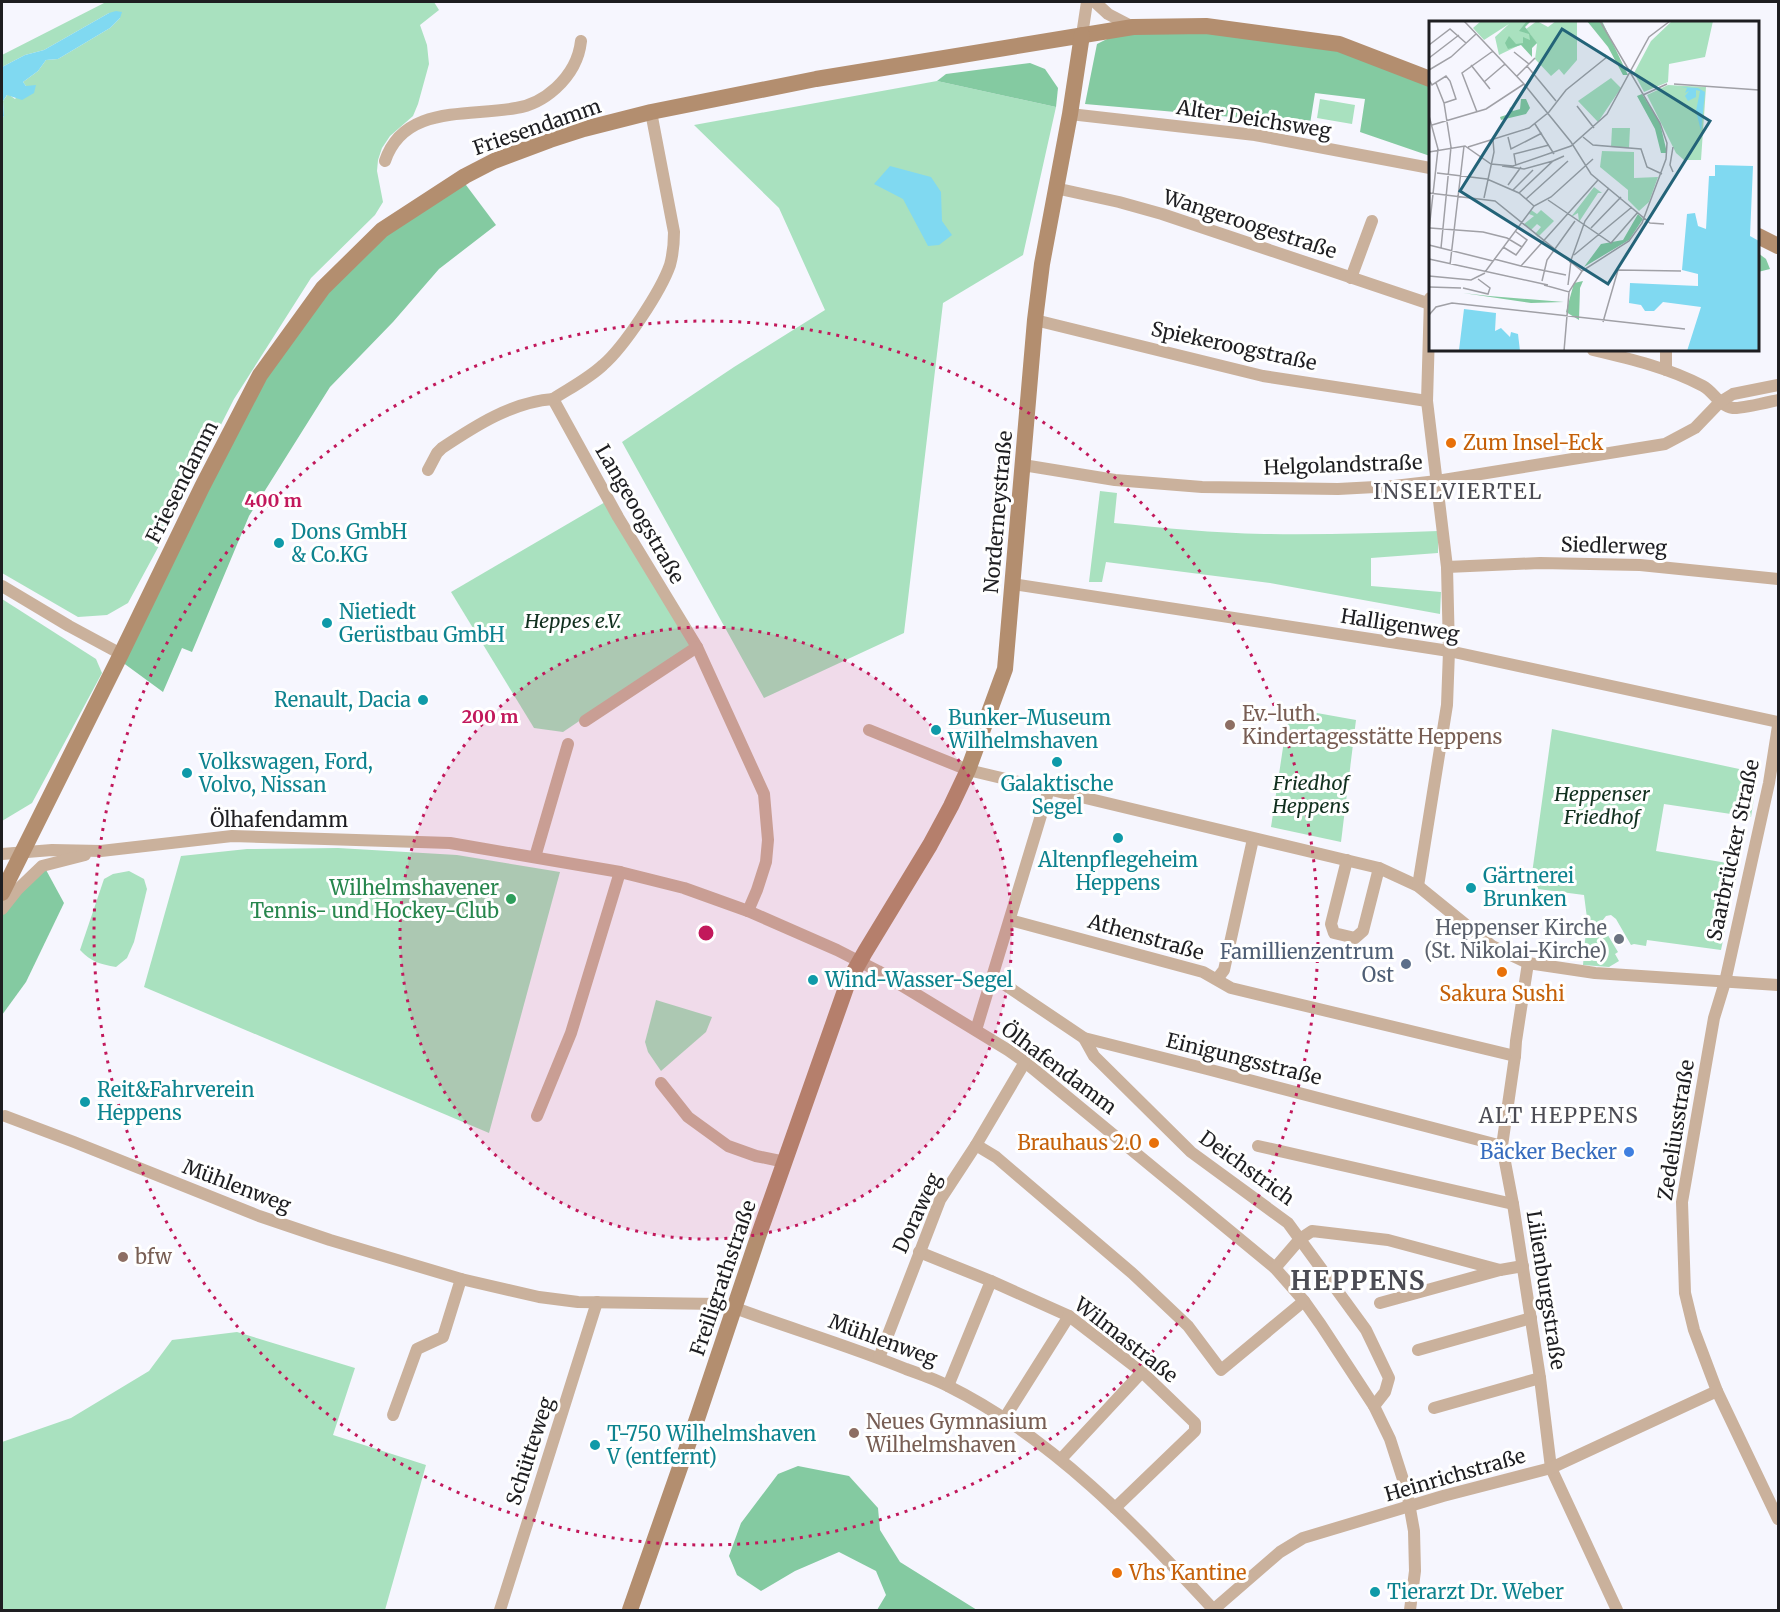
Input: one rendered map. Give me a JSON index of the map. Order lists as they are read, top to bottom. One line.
{"streets":{"main road":["Friesendamm","Norderneystraße","Freiligrathstraße"],"street":["Alter Deichsweg","Wangeroogestraße","Spiekeroogstraße","Helgolandstraße","Langeoogstraße","Siedlerweg","Halligenweg","Ölhafendamm","Saarbrücker Straße","Athenstraße","Einigungsstraße","Zedeliusstraße","Deichstrich","Mühlenweg","Doraweg","Lilienburgstraße","Wilmastraße","Schütteweg","Heinrichstraße"]},"crossings":[["Alter Deichsweg","Norderneystraße"],["Friesendamm","Norderneystraße"],["Friesendamm","Ölhafendamm"],["Wangeroogestraße","Norderneystraße"],["Spiekeroogstraße","Norderneystraße"],["Helgolandstraße","Norderneystraße"],["Norderneystraße","Halligenweg"],["Norderneystraße","Ölhafendamm"],["Norderneystraße","Freiligrathstraße"],["Langeoogstraße","Ölhafendamm"],["Halligenweg","Saarbrücker Straße"],["Ölhafendamm","Deichstrich"],["Ölhafendamm","Doraweg"],["Ölhafendamm","Freiligrathstraße"],["Ölhafendamm","Heinrichstraße"],["Saarbrücker Straße","Zedeliusstraße"],["Athenstraße","Lilienburgstraße"],["Einigungsstraße","Deichstrich"],["Einigungsstraße","Lilienburgstraße"],["Zedeliusstraße","Heinrichstraße"],["Mühlenweg","Doraweg"],["Mühlenweg","Freiligrathstraße"],["Mühlenweg","Wilmastraße"],["Mühlenweg","Schütteweg"],["Mühlenweg","Heinrichstraße"],["Doraweg","Wilmastraße"],["Lilienburgstraße","Heinrichstraße"]],"districts":["INSELVIERTEL","ALT HEPPENS","HEPPENS"],"parks":["Heppes e.V.","Friedhof Heppens","Heppenser Friedhof"],"places":["Zum Insel-Eck","Dons GmbH & Co.KG","Nietiedt Gerüstbau GmbH","Renault, Dacia","Ev.-luth. Kindertagesstätte Heppens","Bunker-Museum Wilhelmshaven","Galaktische Segel","Volkswagen, Ford, Volvo, Nissan","Altenpflegeheim Heppens","Gärtnerei Brunken","Wilhelmshavener Tennis- und Hockey-Club","Heppenser Kirche (St. Nikolai-Kirche)","Famillienzentrum Ost","Sakura Sushi","Wind-Wasser-Segel","Reit&Fahrverein Heppens","Brauhaus 2.0","Bäcker Becker","bfw","Neues Gymnasium Wilhelmshaven","T-750 Wilhelmshaven V (entfernt)","Vhs Kantine","Tierarzt Dr. Weber"],"rings":["400 m","200 m"]}
